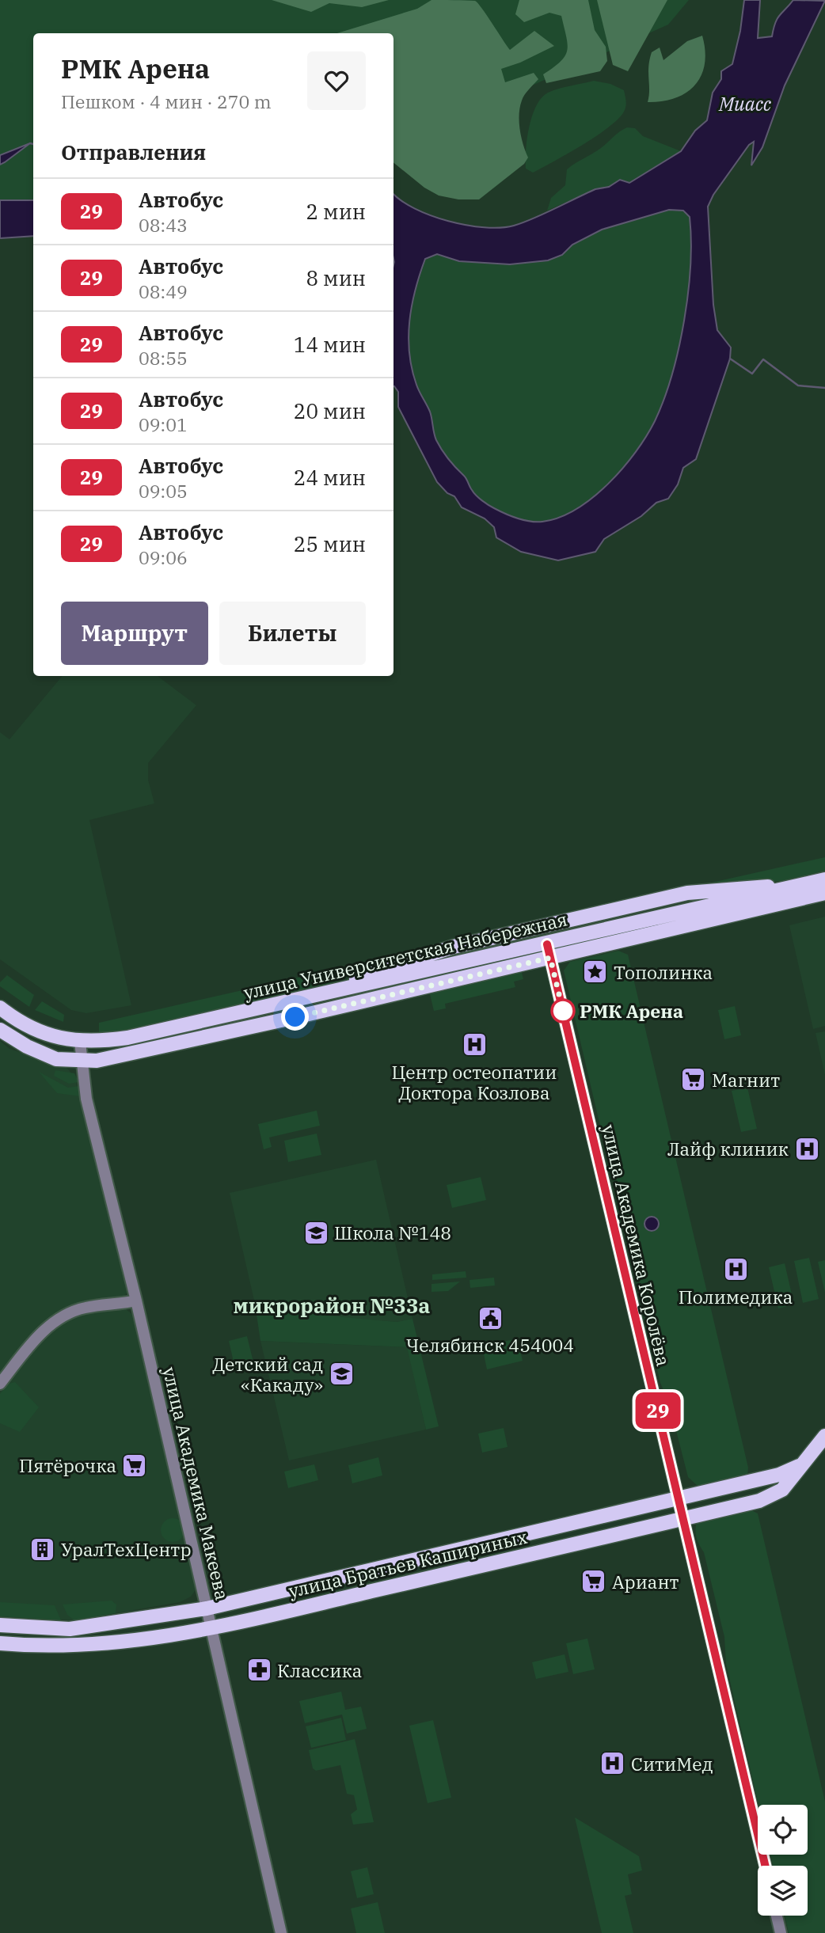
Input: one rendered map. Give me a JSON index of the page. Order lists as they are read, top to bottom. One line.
{"streets":{"main road":["улица Университетская Набережная","улица Братьев Кашириных"],"street":["улица Академика Королёва","улица Академика Макеева"]},"crossings":[["улица Университетская Набережная","улица Академика Королёва"],["улица Университетская Набережная","улица Академика Макеева"],["улица Академика Королёва","улица Братьев Кашириных"],["улица Академика Макеева","улица Братьев Кашириных"]],"districts":["микрорайон №33а"],"water":["Миасс"],"places":{"place":["Тополинка"],"other":["РМК Арена"],"hospital":["Центр остеопатии Доктора Козлова","Лайф клиник","Полимедика","СитиМед"],"supermarket":["Магнит","Пятёрочка","Ариант"],"school or university":["Школа №148","Детский сад «Какаду»"],"public building":["Челябинск 454004"],"building":["УралТехЦентр"],"pharmacy":["Классика"]},"lines":["bus line 29"],"page":{"on_map":"29","heading":[["РМК Арена","Пешком · 4 мин · 270 m"],"Отправления"],"list":[{"mark":"29","name":"Автобус","note":"08:43","value":"2 мин"},{"mark":"29","name":"Автобус","note":"08:49","value":"8 мин"},{"mark":"29","name":"Автобус","note":"08:55","value":"14 мин"},{"mark":"29","name":"Автобус","note":"09:01","value":"20 мин"},{"mark":"29","name":"Автобус","note":"09:05","value":"24 мин"},{"mark":"29","name":"Автобус","note":"09:06","value":"25 мин"}],"buttons":["Маршрут","Билеты"]}}
